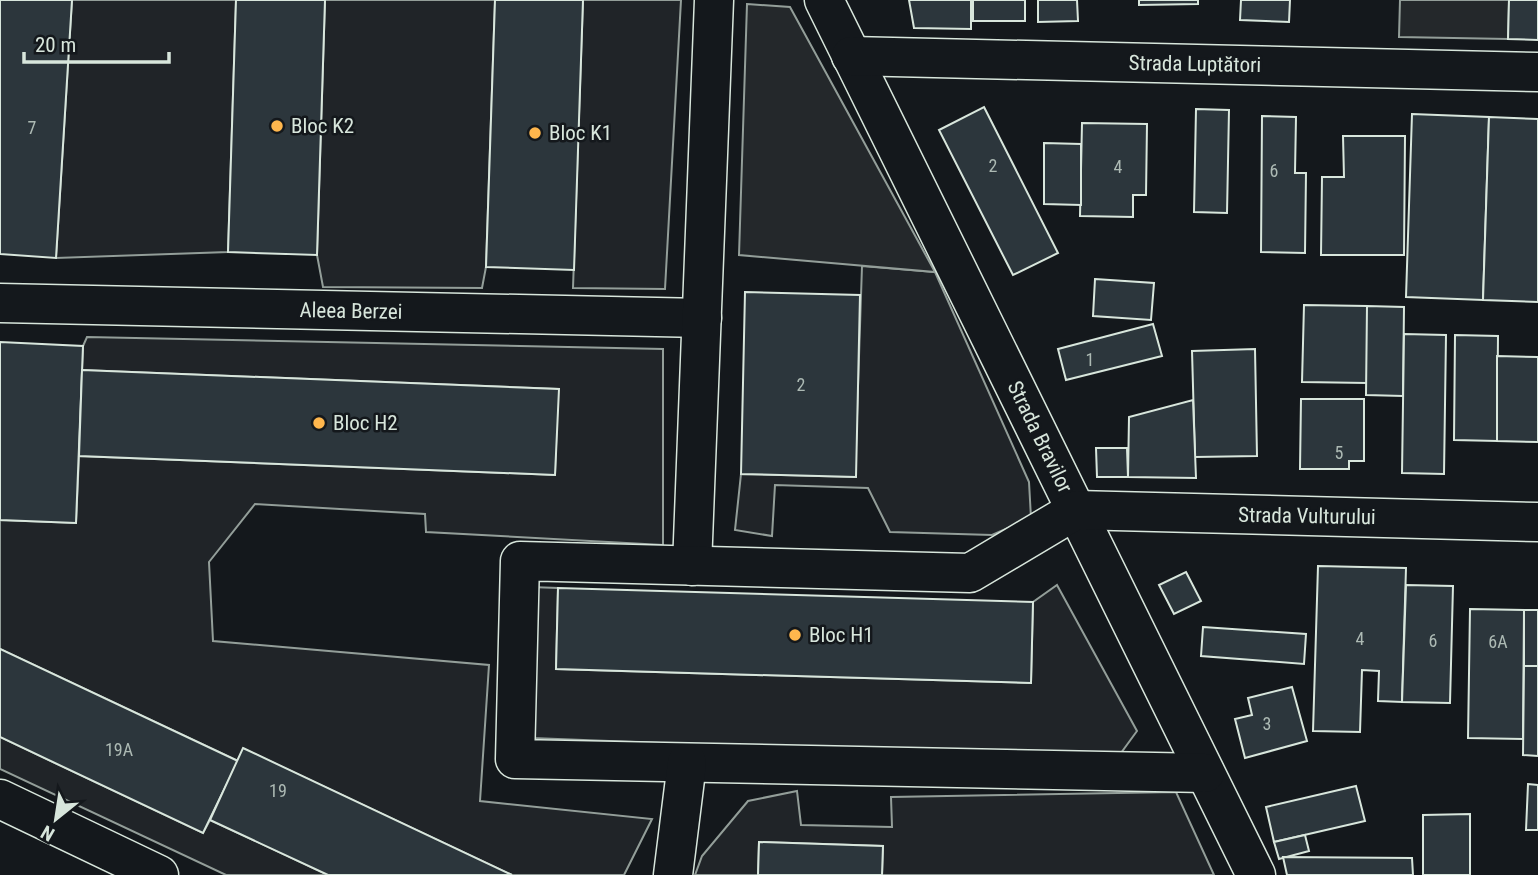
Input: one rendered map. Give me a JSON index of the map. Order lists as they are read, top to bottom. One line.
{"streets":{"street":["Strada Luptători","Aleea Berzei","Strada Bravilor","Strada Vulturului"]},"crossings":[["Strada Luptători","Strada Bravilor"],["Strada Bravilor","Strada Vulturului"]],"places":["Bloc K2","Bloc K1","Bloc H2","Bloc H1"],"house_numbers":["7","2","4","6","1","2","5","4","6","6A","3","19A","19"],"scale_bar":"20 m","north":"bottom left"}
